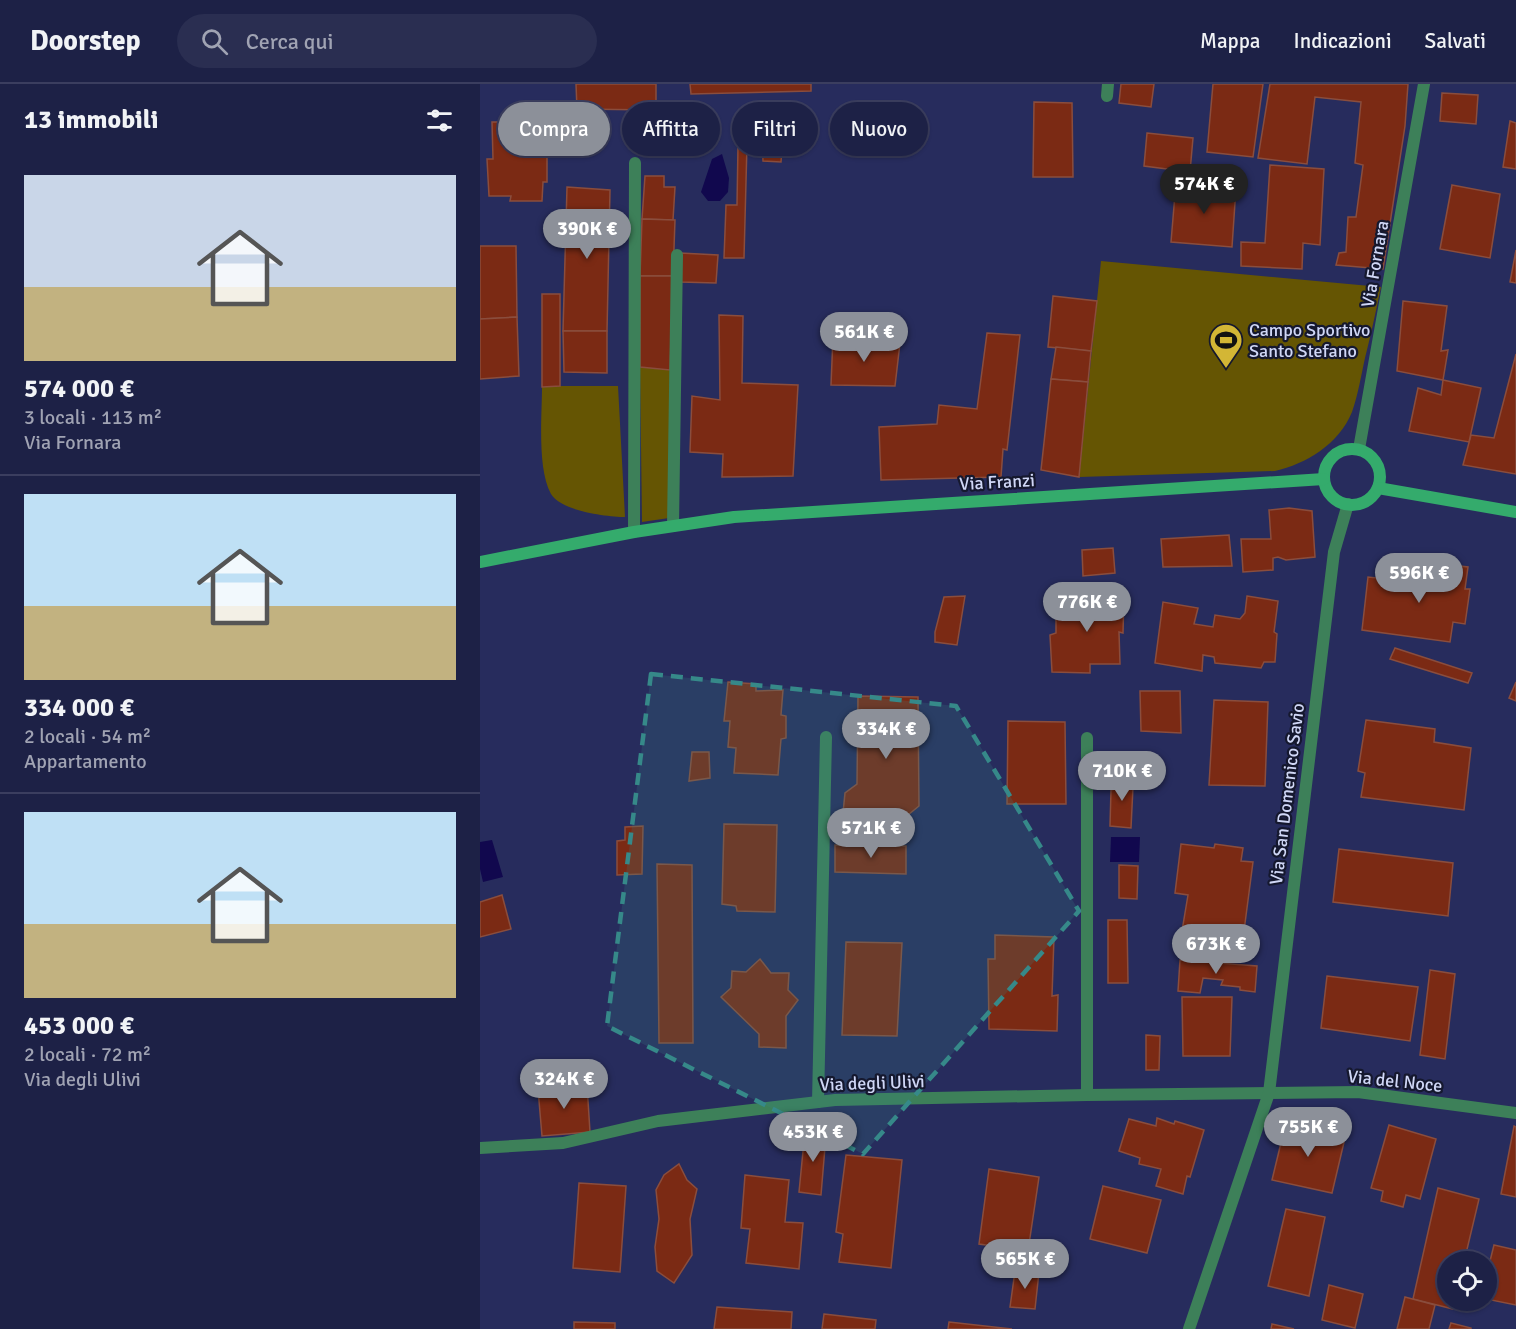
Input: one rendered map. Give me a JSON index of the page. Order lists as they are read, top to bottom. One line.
{"streets":{"main road":["Via Franzi"],"street":["Via Fornara","Via San Domenico Savio","Via del Noce","Via degli Ulivi"]},"crossings":[["Via Fornara","Via Franzi"],["Via Fornara","Via San Domenico Savio"],["Via Franzi","Via San Domenico Savio"],["Via San Domenico Savio","Via del Noce"],["Via San Domenico Savio","Via degli Ulivi"],["Via del Noce","Via degli Ulivi"]],"places":{"sports":["Campo Sportivo Santo Stefano"]},"page":{"header":"Doorstep","search":"Cerca qui","nav":["Mappa","Indicazioni","Salvati"],"heading":"13 immobili","chip":["Compra","Affitta","Filtri","Nuovo"],"list":[{"name":"574 000 €","note":"3 locali · 113 m² · Via Fornara"},{"name":"334 000 €","note":"2 locali · 54 m² · Appartamento"},{"name":"453 000 €","note":"2 locali · 72 m² · Via degli Ulivi"}],"price":["574K €","390K €","561K €","596K €","776K €","334K €","710K €","571K €","673K €","324K €","755K €","453K €","565K €"]}}
